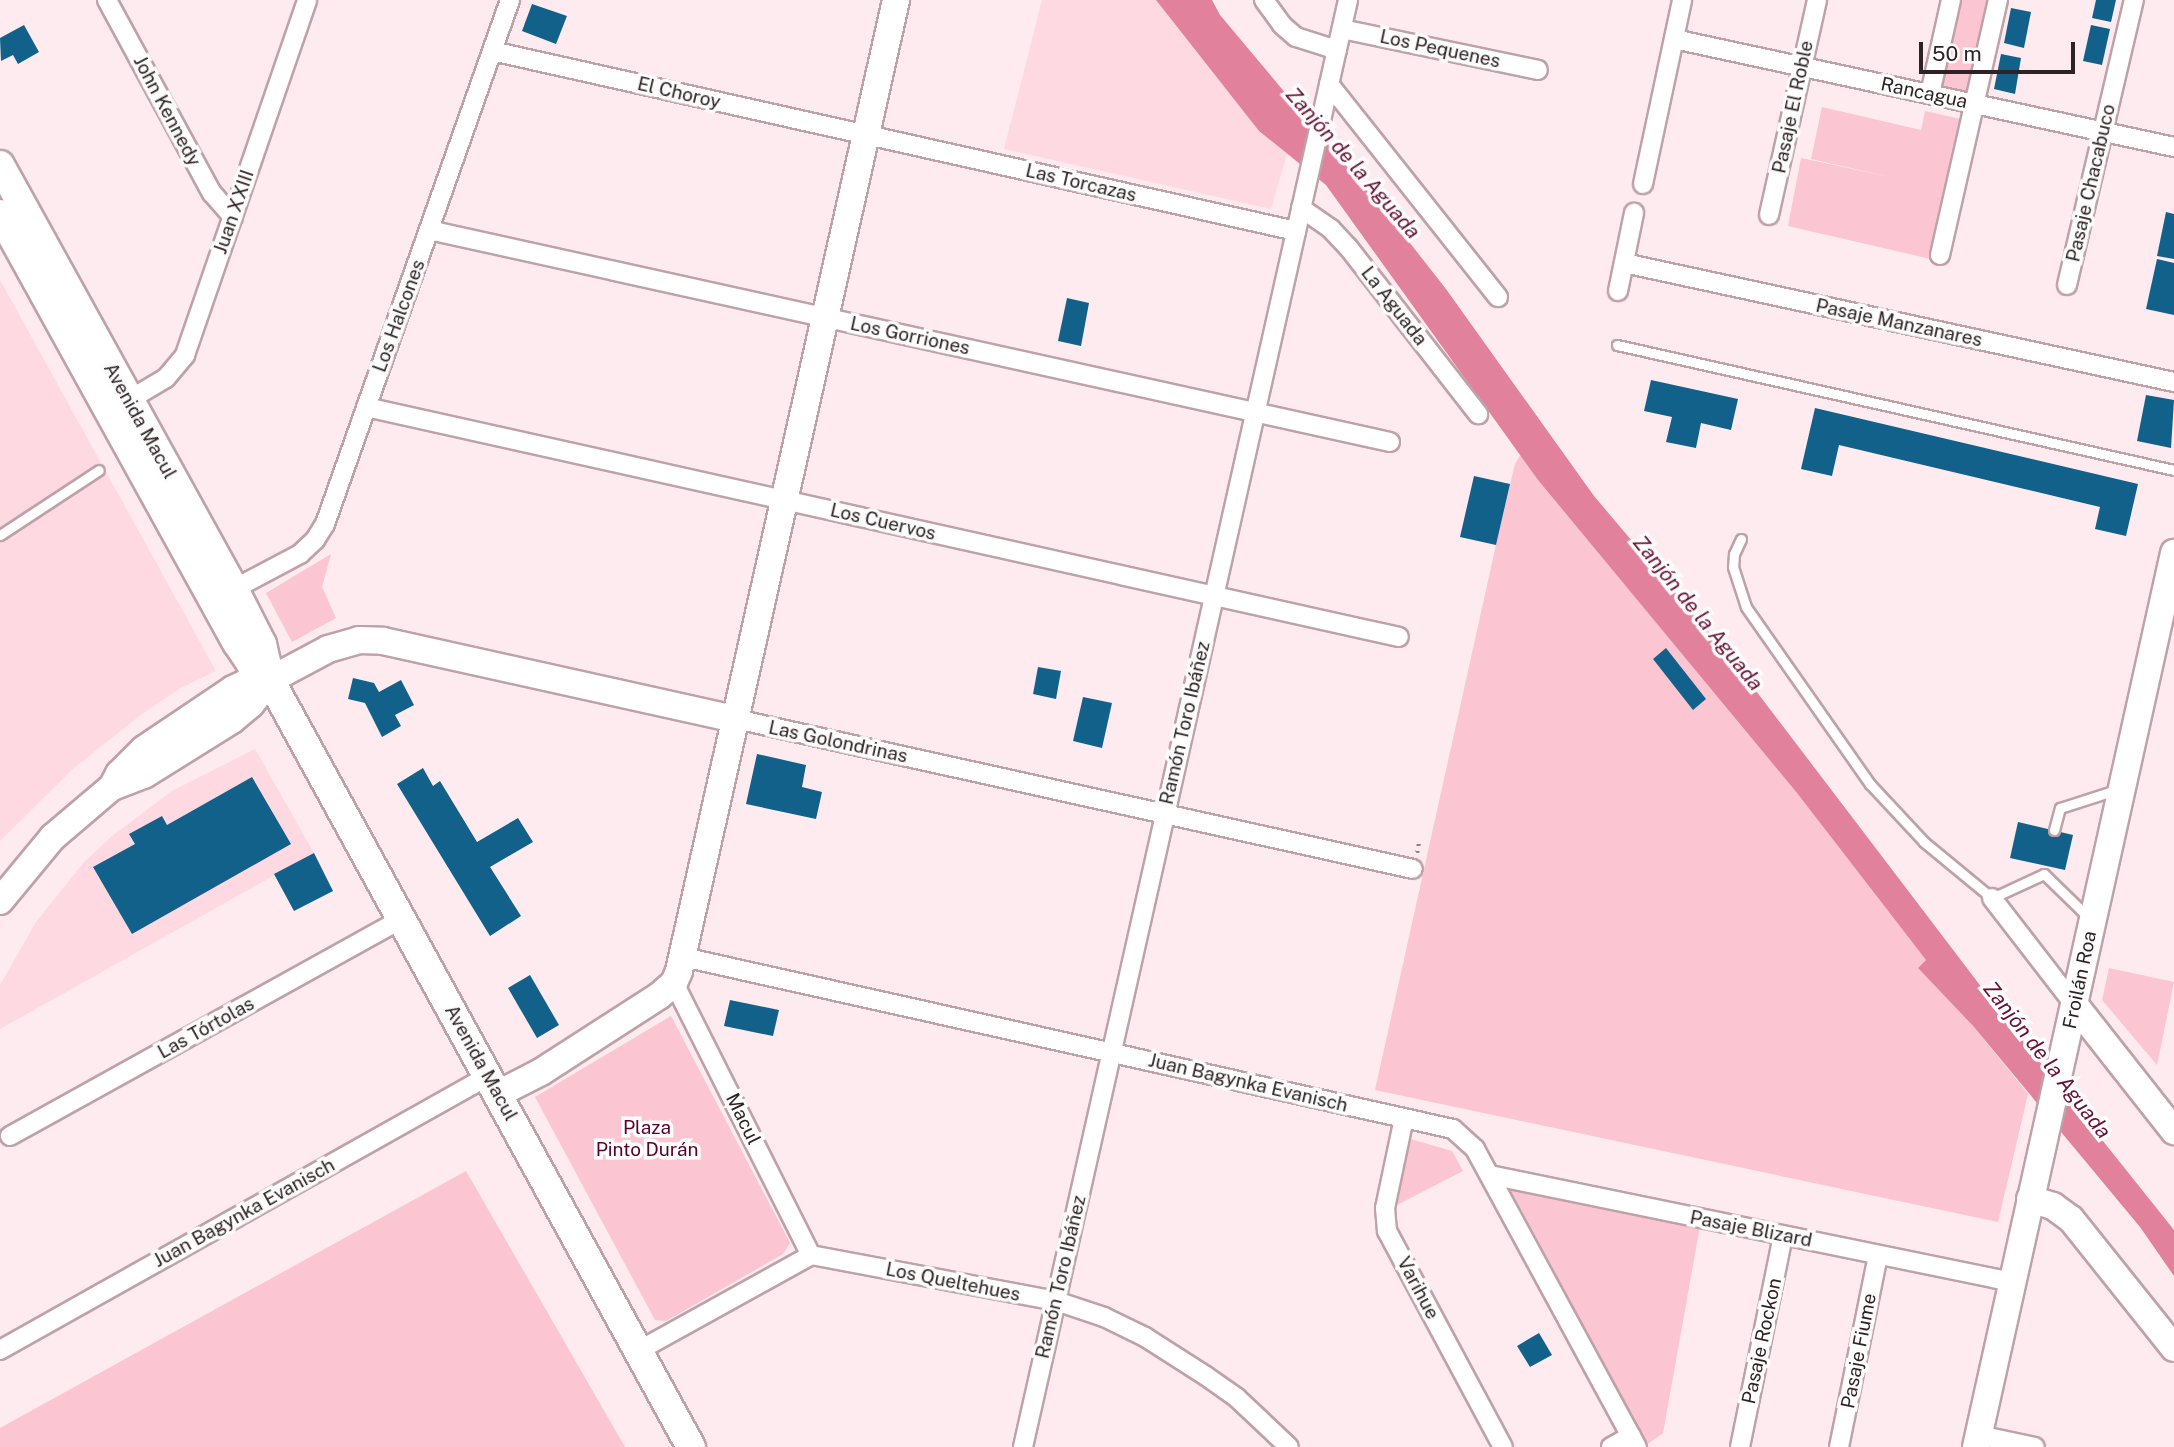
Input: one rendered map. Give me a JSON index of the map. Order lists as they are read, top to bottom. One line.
{"streets":{"main road":["Avenida Macul"],"street":["Los Pequenes","El Choroy","Rancagua","Pasaje El Roble","John Kennedy","Las Torcazas","Pasaje Chacabuco","Juan XXIII","La Aguada","Los Halcones","Pasaje Manzanares","Los Gorriones","Los Cuervos","Ramón Toro Ibáñez","Las Golondrinas","Froilán Roa","Las Tórtolas","Juan Bagynka Evanisch","Macul","Pasaje Blizard","Los Queltehues","Varihue","Pasaje Rockon","Pasaje Fiume"]},"crossings":[["Los Pequenes","Ramón Toro Ibáñez"],["El Choroy","Las Torcazas"],["El Choroy","Los Halcones"],["Rancagua","Pasaje El Roble"],["Rancagua","Pasaje Chacabuco"],["John Kennedy","Juan XXIII"],["Las Torcazas","Ramón Toro Ibáñez"],["Juan XXIII","Avenida Macul"],["La Aguada","Ramón Toro Ibáñez"],["Los Halcones","Los Gorriones"],["Los Halcones","Avenida Macul"],["Los Halcones","Los Cuervos"],["Los Gorriones","Ramón Toro Ibáñez"],["Avenida Macul","Las Golondrinas"],["Avenida Macul","Las Tórtolas"],["Avenida Macul","Juan Bagynka Evanisch"],["Los Cuervos","Ramón Toro Ibáñez"],["Ramón Toro Ibáñez","Las Golondrinas"],["Ramón Toro Ibáñez","Juan Bagynka Evanisch"],["Ramón Toro Ibáñez","Los Queltehues"],["Froilán Roa","Pasaje Blizard"],["Juan Bagynka Evanisch","Pasaje Blizard"],["Juan Bagynka Evanisch","Varihue"],["Macul","Los Queltehues"],["Pasaje Blizard","Pasaje Rockon"],["Pasaje Blizard","Pasaje Fiume"]],"water":["Zanjón de la Aguada"],"parks":["Plaza Pinto Durán"],"scale_bar":"50 m"}
